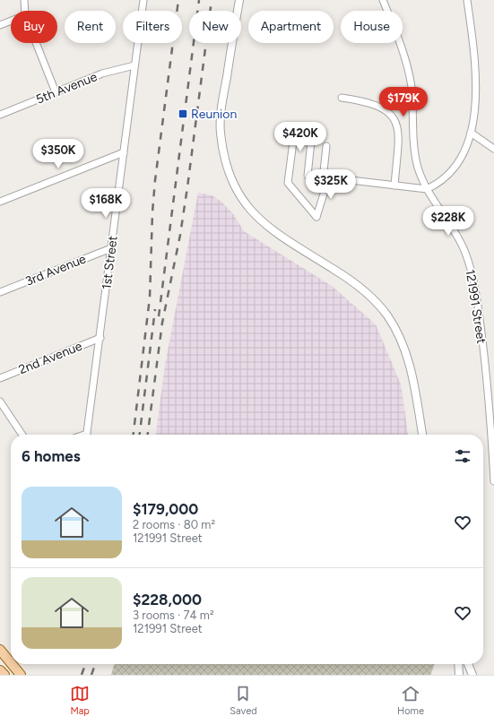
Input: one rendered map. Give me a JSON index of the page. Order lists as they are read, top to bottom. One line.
{"streets":{"street":["5th Avenue","1st Street","3rd Avenue","121991 Street","2nd Avenue"]},"crossings":[["5th Avenue","1st Street"],["1st Street","3rd Avenue"],["1st Street","2nd Avenue"]],"places":{"transit":["Reunion"]},"page":{"chip":["Buy","Rent","Filters","New","Apartment","House"],"price":["$179K","$420K","$350K","$325K","$168K","$228K"],"heading":"6 homes","list":[{"name":"$179,000","note":"2 rooms · 80 m² · 121991 Street"},{"name":"$228,000","note":"3 rooms · 74 m² · 121991 Street"}],"tabs":["Map","Saved","Home"]}}
